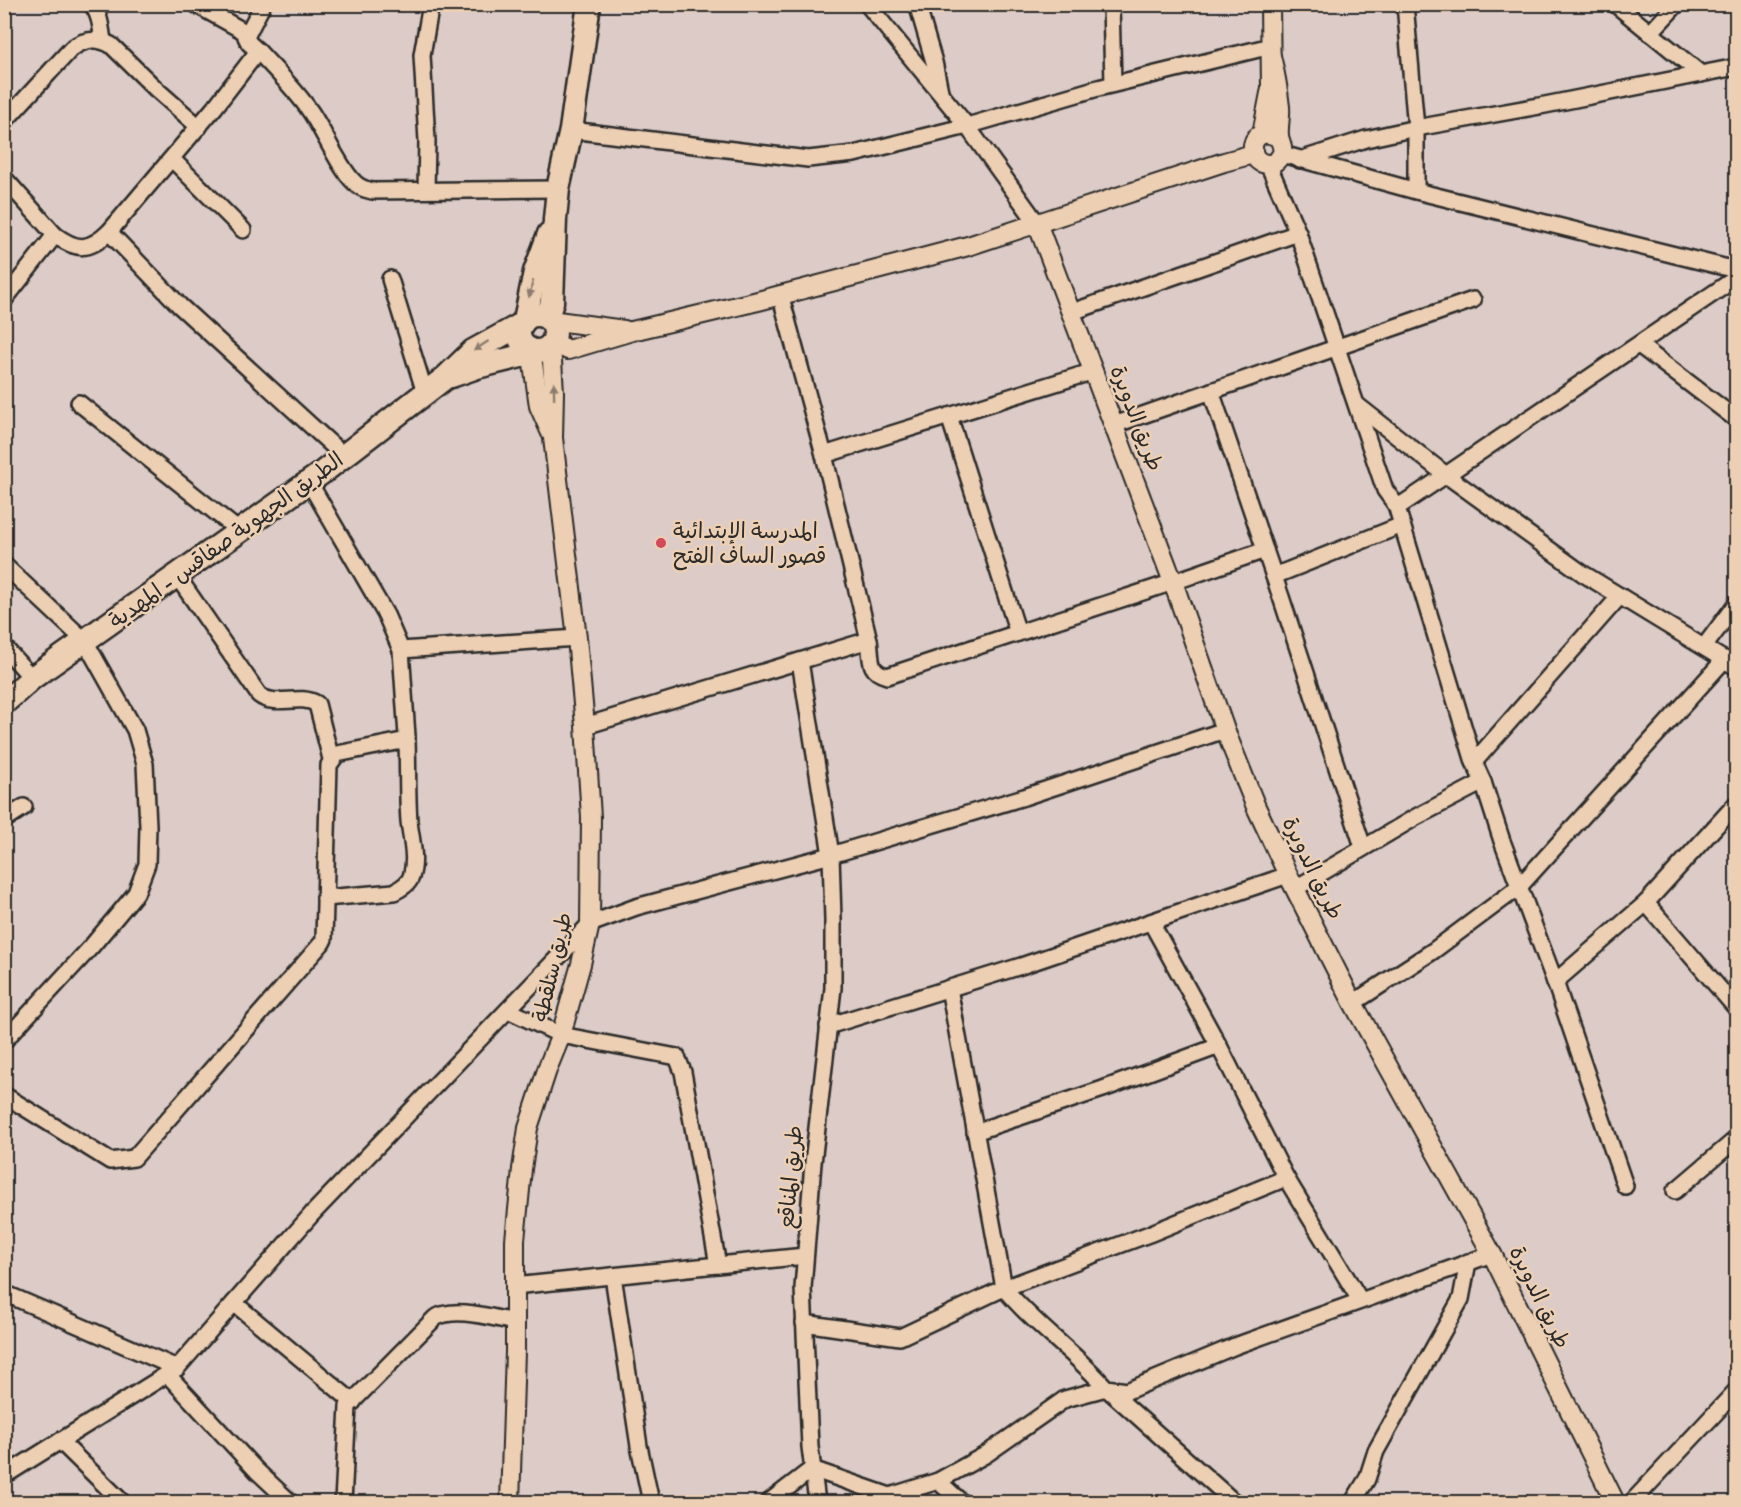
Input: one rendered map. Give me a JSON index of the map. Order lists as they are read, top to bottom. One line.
{"streets":{"main road":["الطريق الجهوية صفاقس - المهدية"],"street":["طريق الدويرة","طريق سلقطة","طريق المناقع"]},"crossings":[["الطريق الجهوية صفاقس - المهدية","طريق سلقطة"]],"places":["المدرسة الإبتدائية قصور الساف الفتح"]}
